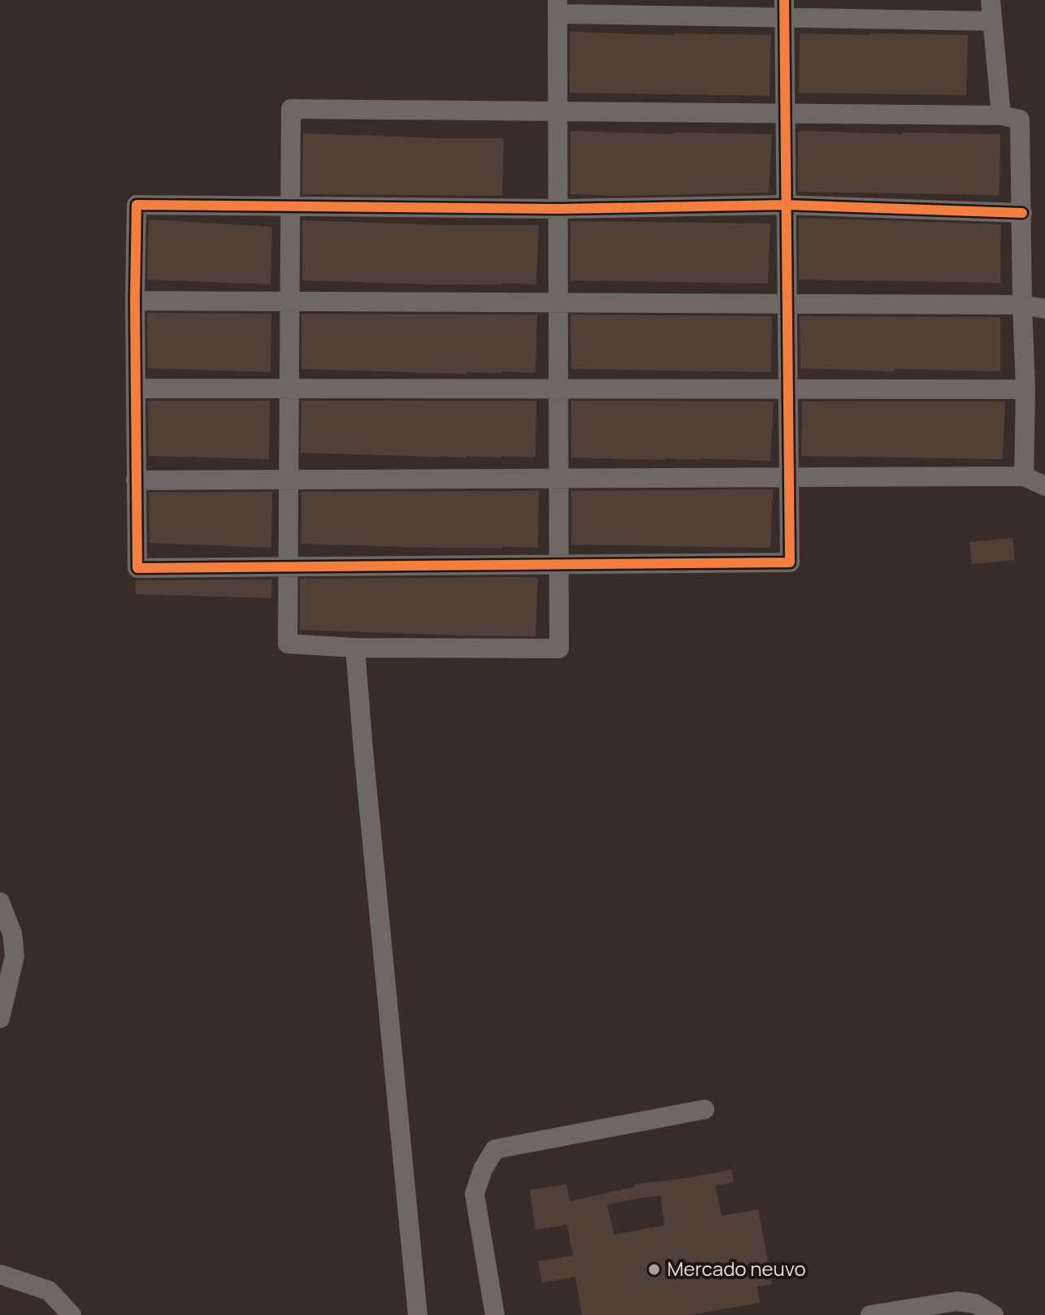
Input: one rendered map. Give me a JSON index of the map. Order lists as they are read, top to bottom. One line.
{"places":["Mercado neuvo"]}
